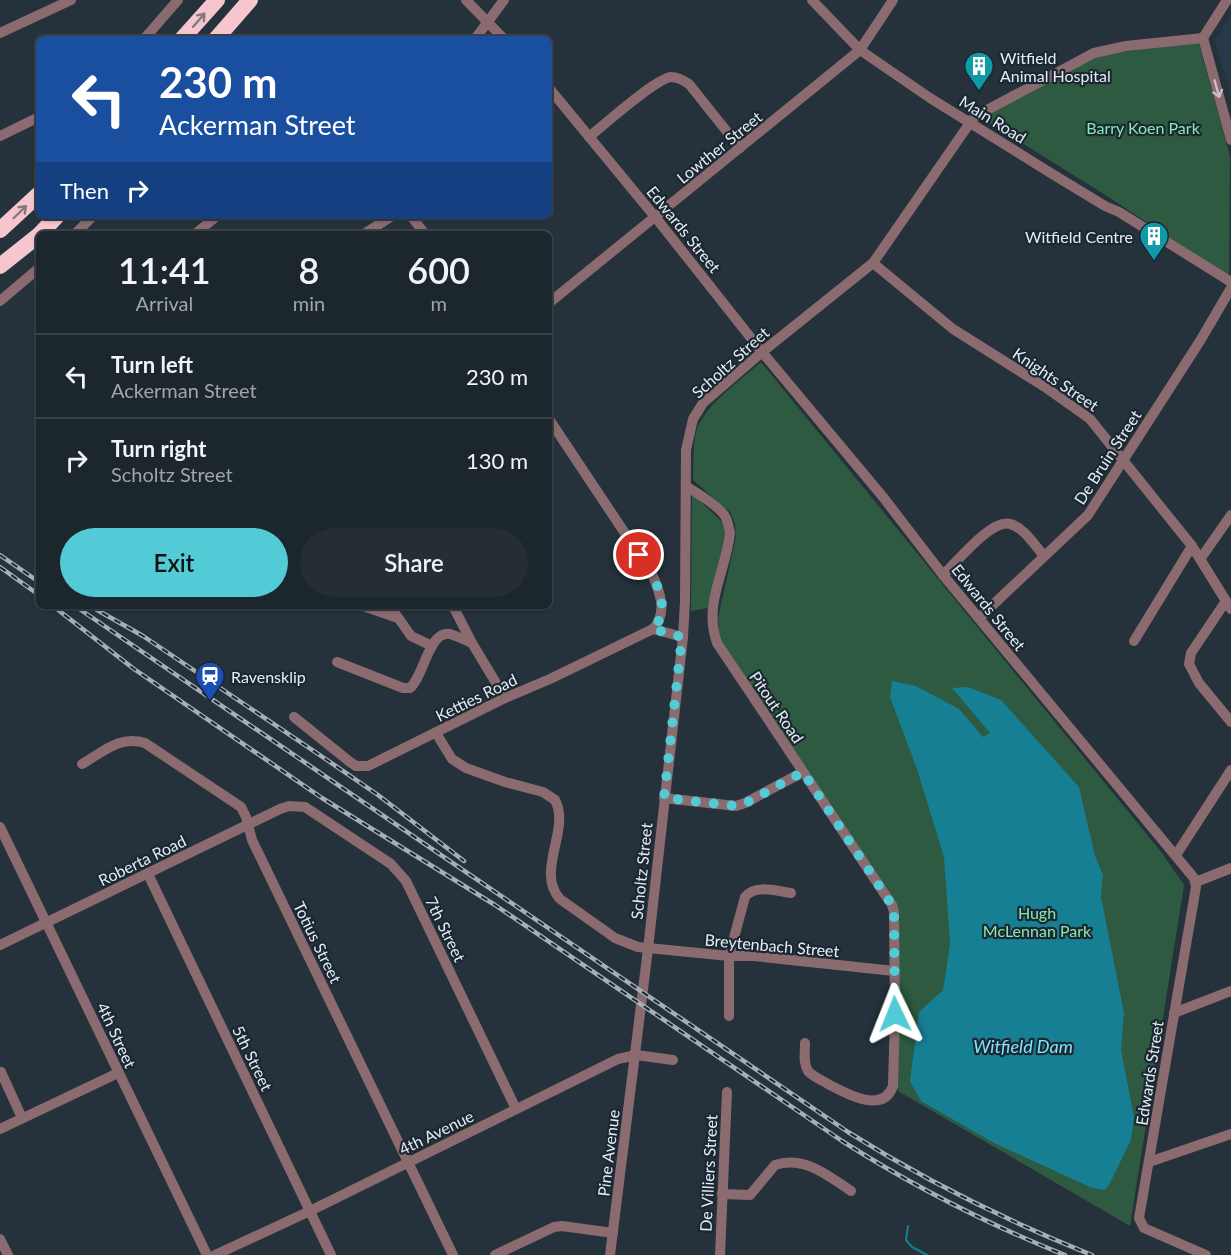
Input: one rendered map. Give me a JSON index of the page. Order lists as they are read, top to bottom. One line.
{"streets":{"street":["Main Road","Lowther Street","Edwards Street","Scholtz Street","Knights Street","De Bruin Street","Ketties Road","Pitout Road","Roberta Road","7th Street","Totius Street","Breytenbach Street","4th Street","5th Street","4th Avenue","Pine Avenue","De Villiers Street"]},"crossings":[["Main Road","Lowther Street"],["Main Road","Scholtz Street"],["Lowther Street","Edwards Street"],["Edwards Street","Scholtz Street"],["Edwards Street","De Bruin Street"],["Scholtz Street","Knights Street"],["Scholtz Street","Pitout Road"],["Scholtz Street","Breytenbach Street"],["Scholtz Street","4th Avenue"],["Scholtz Street","Pine Avenue"],["Knights Street","De Bruin Street"],["Ketties Road","Breytenbach Street"],["Pitout Road","Breytenbach Street"],["Roberta Road","7th Street"],["Roberta Road","Totius Street"],["Roberta Road","4th Street"],["Roberta Road","5th Street"],["7th Street","4th Avenue"],["Totius Street","4th Avenue"],["5th Street","4th Avenue"],["4th Avenue","Pine Avenue"]],"water":["Witfield Dam"],"parks":["Barry Koen Park","Hugh McLennan Park"],"places":{"building":["Witfield Animal Hospital","Witfield Centre"],"station":["Ravensklip"]},"page":{"turn":["230 m","Ackerman Street"],"then":"Then","eta":["11:41","Arrival","8","min","600","m"],"list":[{"name":"Turn left","note":"Ackerman Street","value":"230 m"},{"name":"Turn right","note":"Scholtz Street","value":"130 m"}],"buttons":["Exit","Share"]}}
